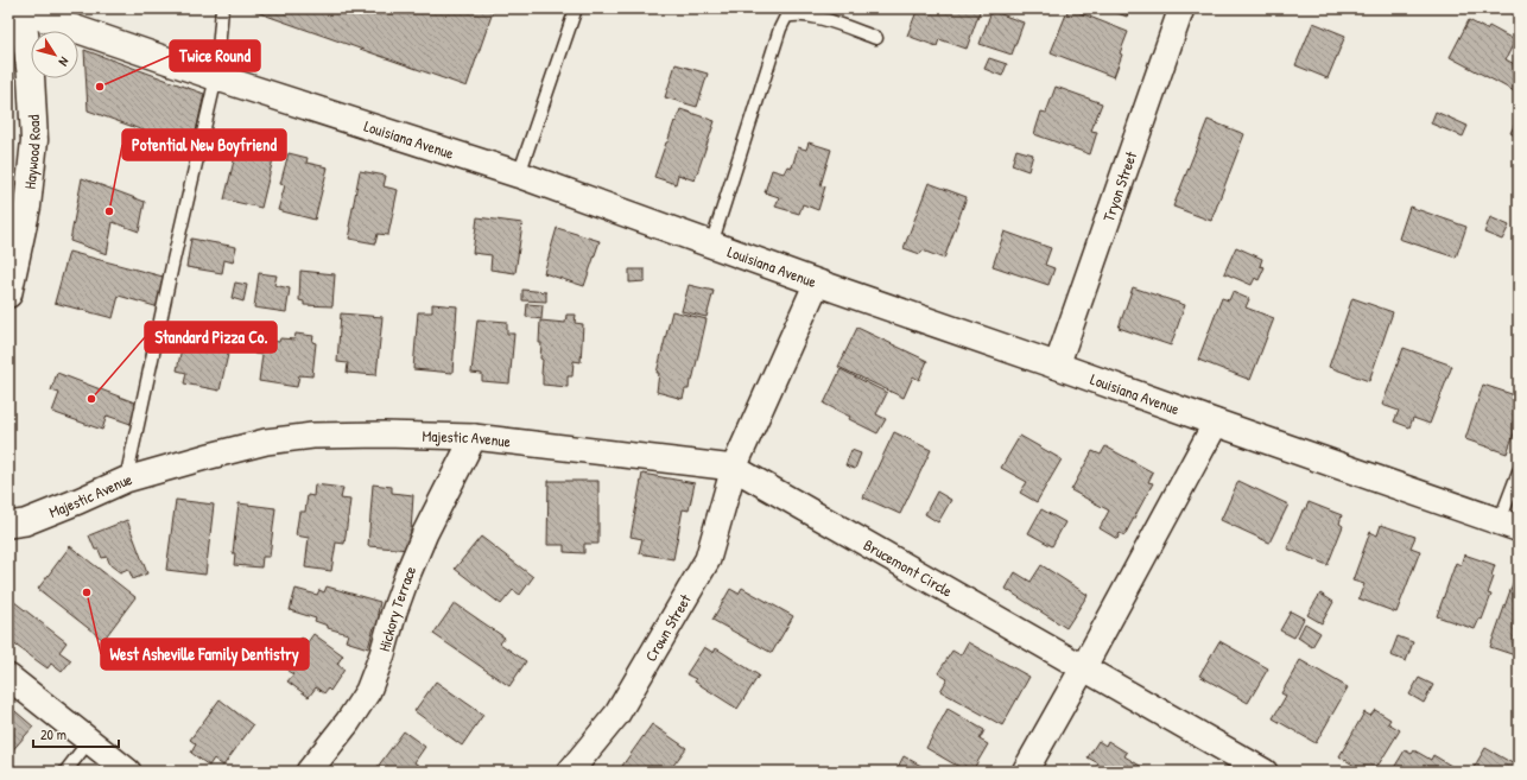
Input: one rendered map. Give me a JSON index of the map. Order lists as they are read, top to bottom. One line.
{"streets":{"street":["Louisiana Avenue","Haywood Road","Tryon Street","Majestic Avenue","Brucemont Circle","Hickory Terrace","Crown Street"]},"crossings":[["Louisiana Avenue","Haywood Road"],["Louisiana Avenue","Tryon Street"],["Majestic Avenue","Brucemont Circle"],["Majestic Avenue","Hickory Terrace"],["Majestic Avenue","Crown Street"],["Brucemont Circle","Crown Street"]],"places":["Twice Round","Potential New Boyfriend","Standard Pizza Co.","West Asheville Family Dentistry"],"scale_bar":"20 m","north":"bottom right"}
